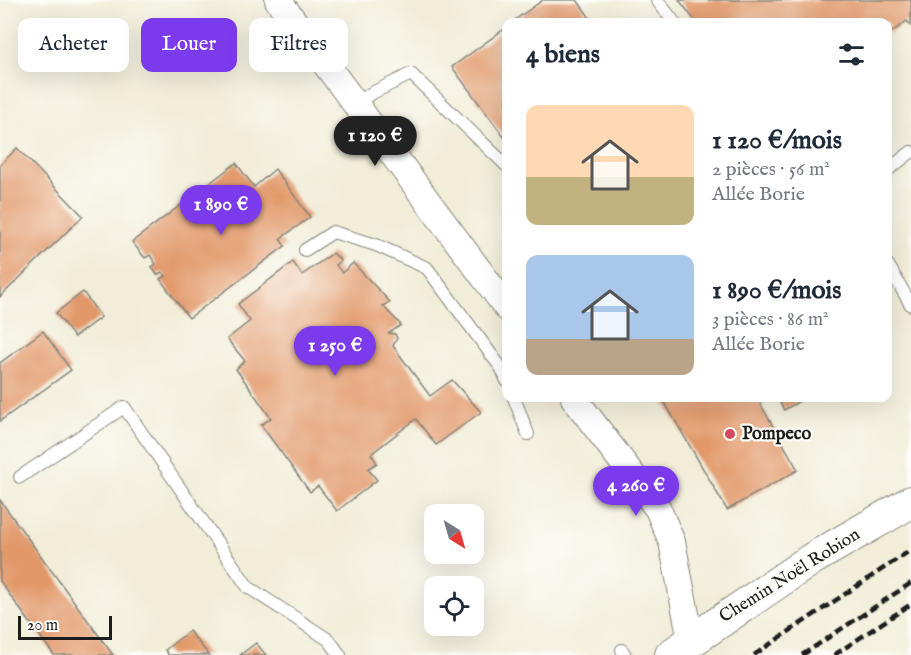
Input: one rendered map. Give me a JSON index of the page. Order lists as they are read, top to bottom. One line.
{"streets":{"street":["Chemin Noël Robion"]},"places":["Pompeco"],"scale_bar":"20 m","north":"bottom right","page":{"chip":["Acheter","Louer","Filtres"],"heading":"4 biens","list":[{"name":"1 120 €/mois","note":"2 pièces · 56 m² · Allée Borie"},{"name":"1 890 €/mois","note":"3 pièces · 86 m² · Allée Borie"}],"price":["1 120 €","1 890 €","1 250 €","4 260 €"],"scale":"20 m"}}
